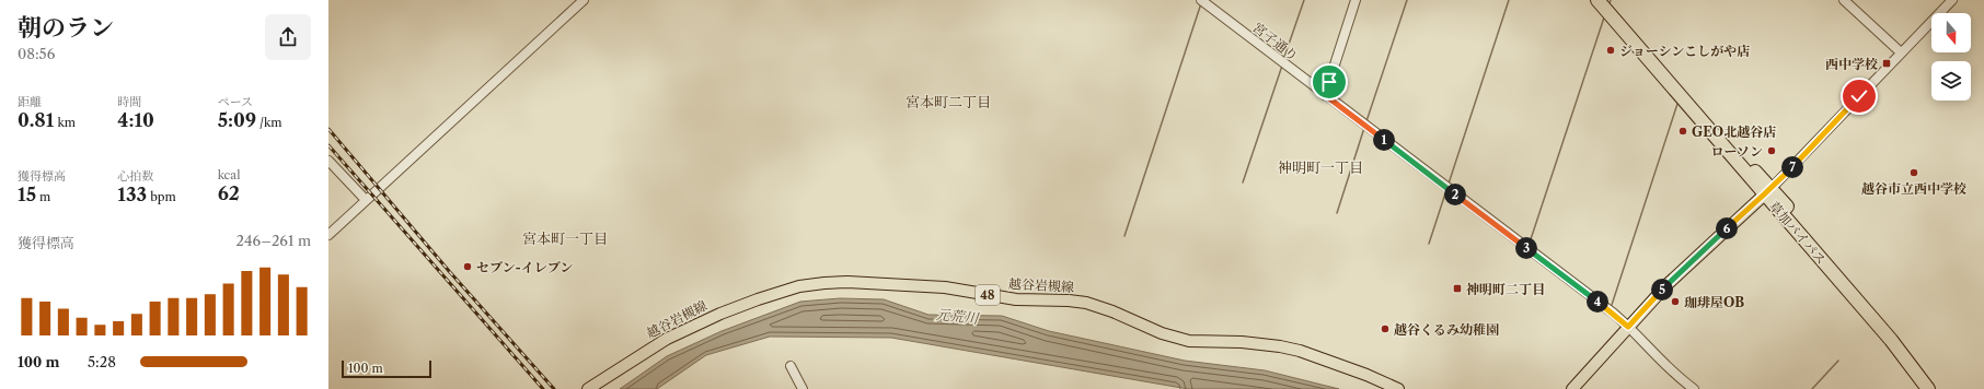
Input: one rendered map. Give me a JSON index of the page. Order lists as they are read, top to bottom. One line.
{"streets":{"highway":["草加バイパス"],"main road":["越谷岩槻線","48"],"street":["宮子通り"]},"districts":["宮本町二丁目","神明町一丁目","宮本町一丁目"],"water":["元荒川"],"places":{"other":["ジョーシンこしがや店","GEO北越谷店","ローソン","越谷市立西中学校","セブン-イレブン","珈琲屋OB","越谷くるみ幼稚園"],"transit":["西中学校","神明町二丁目"]},"scale_bar":"100 m","north":"bottom","page":{"heading":["朝のラン","08:56"],"stats":[["距離","0.81 km"],["時間","4:10"],["ペース","5:09 /km"],["獲得標高","15 m"],["心拍数","133 bpm"],["kcal","62"]],"pins":["1","7","2","6","3","5","4"],"chart":["獲得標高","246–261 m"],"list":[{"name":"100 m","note":"5:28"}],"scale":"100 m"}}
